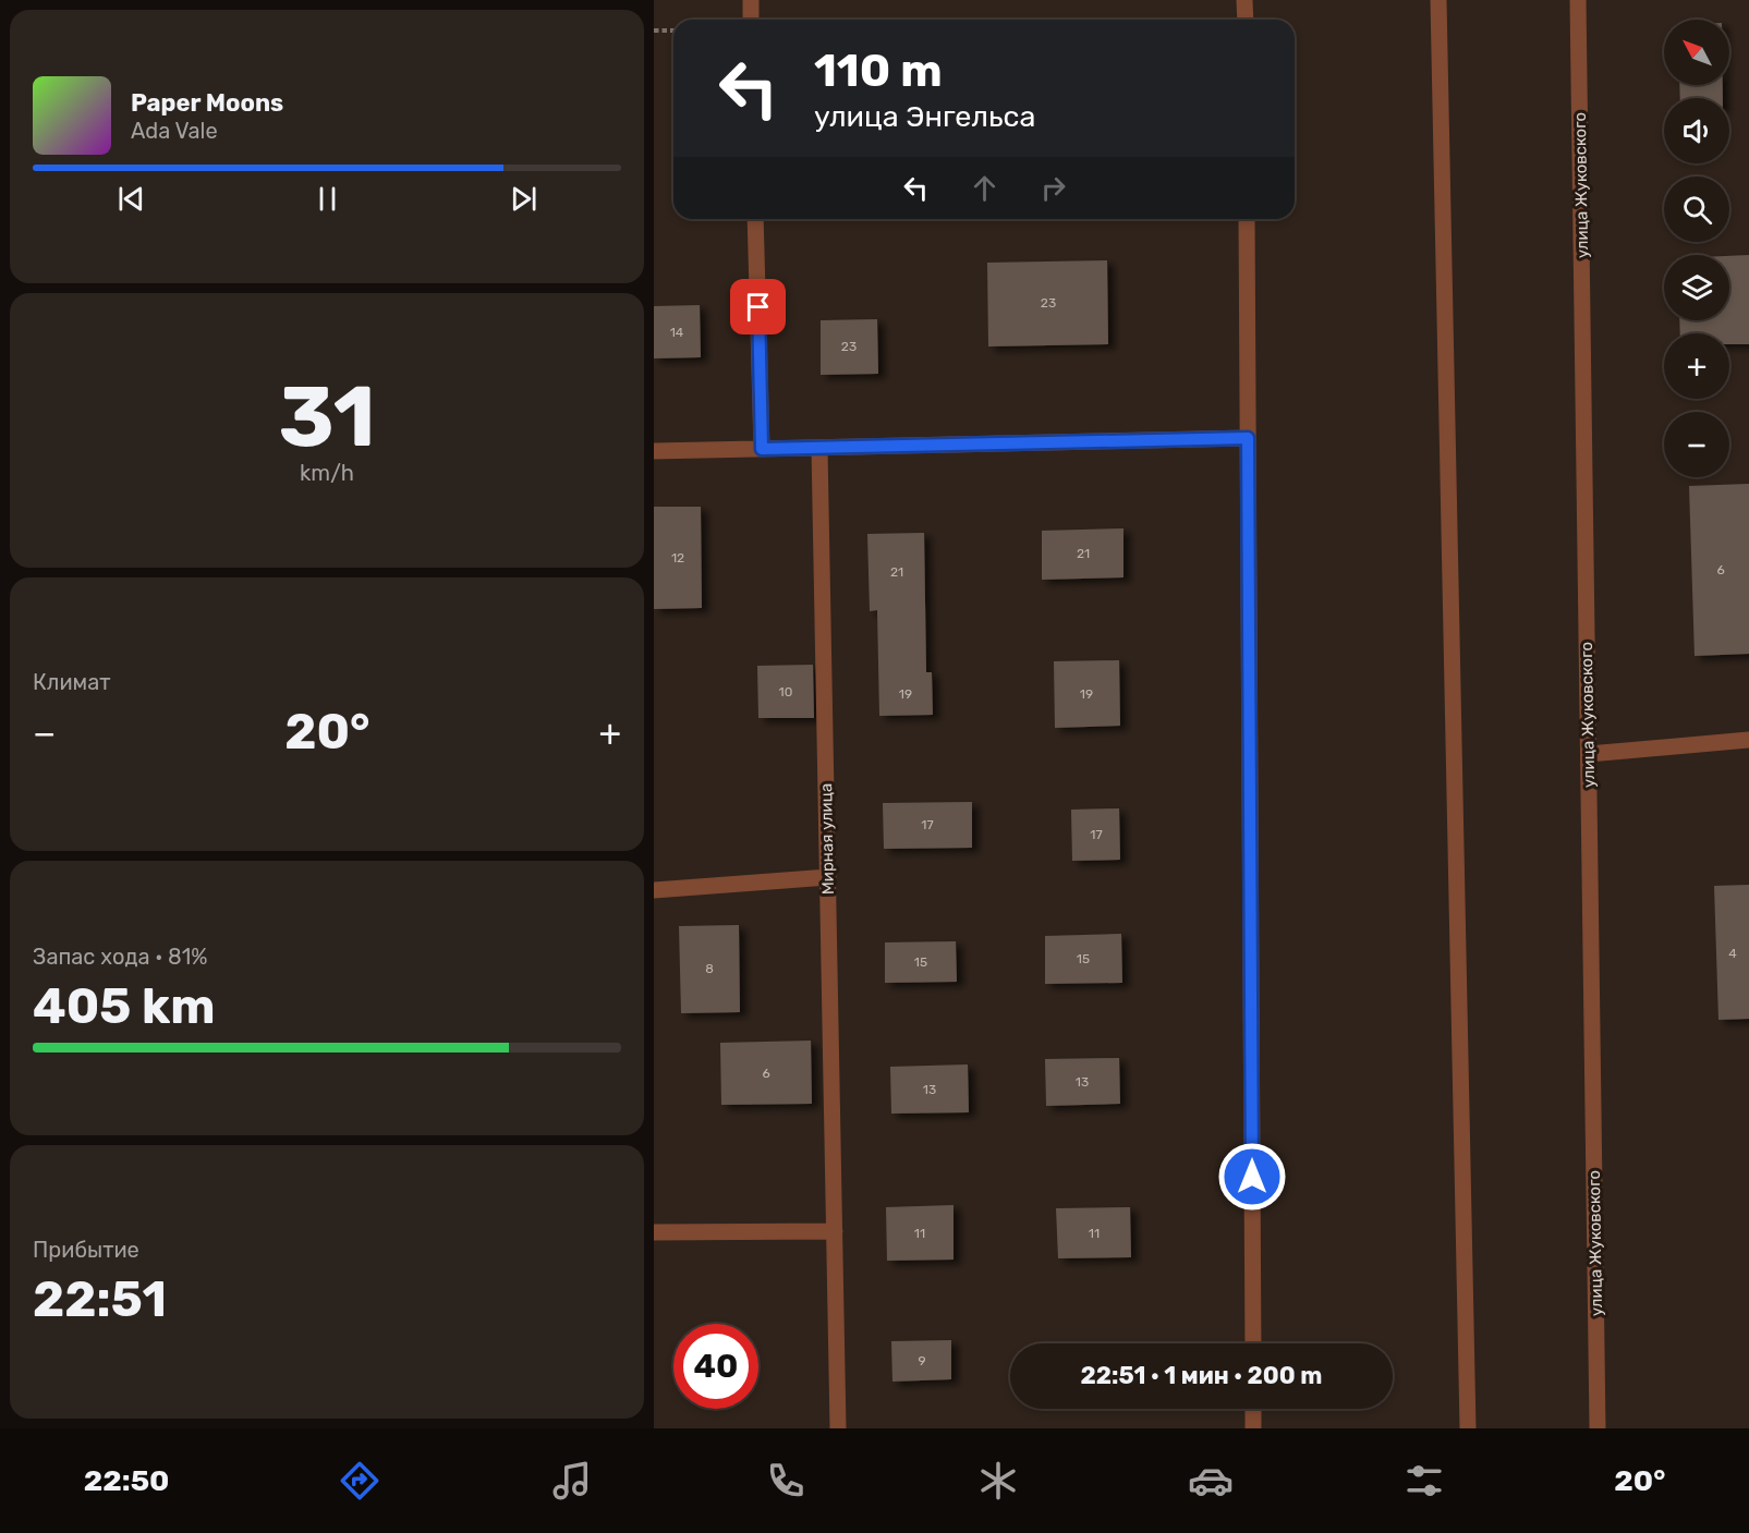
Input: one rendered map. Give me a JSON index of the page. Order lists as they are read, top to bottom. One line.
{"streets":{"street":["улица Жуковского","Мирная улица"]},"house_numbers":["23","14","23","21","12","6","21","10","19","19","17","17","4","15","15","8","6","13","13","11","11","9"],"north":"top left","page":{"map_buttons":["+","−"],"turn":["110 m","улица Энгельса"],"song":["Paper Moons","Ada Vale"],"tile":[["31","km/h"],"Климат",["Запас хода · 81%","405 km"],["Прибытие","22:51"]],"heat":["−","20°","+"],"limit":"40","trip":"22:51 · 1 мин · 200 m","tabs":["22:50","20°"]}}
